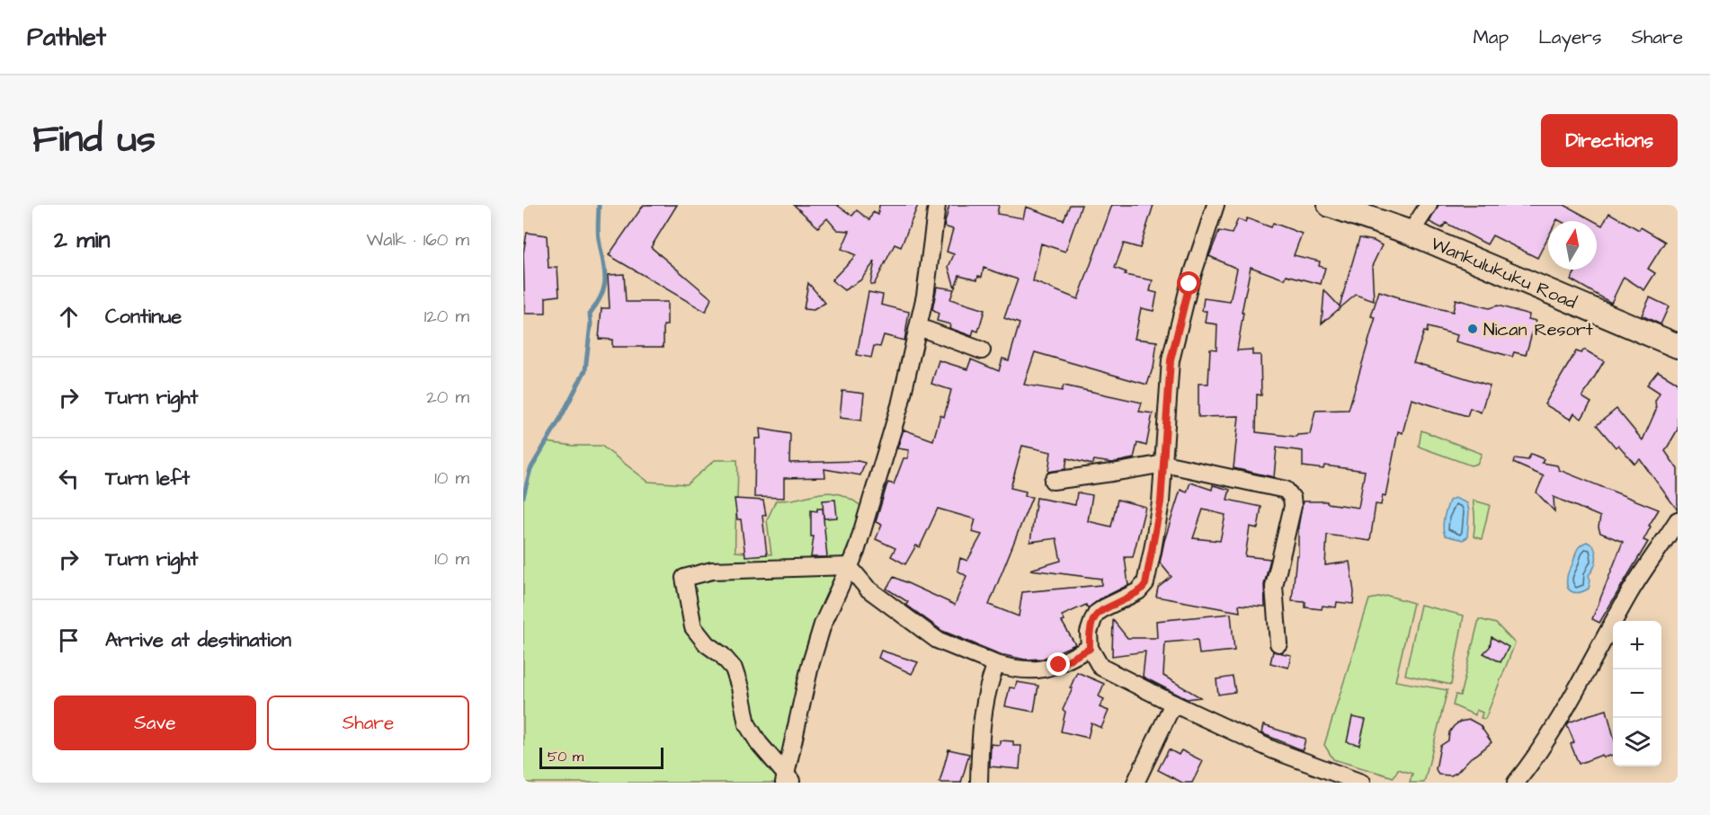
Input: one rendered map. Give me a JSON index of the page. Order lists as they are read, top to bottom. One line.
{"streets":{"main road":["Wankulukuku Road"]},"places":["Nican Resort"],"scale_bar":"50 m","north":"top","page":{"header":"Pathlet","nav":["Map","Layers","Share"],"title":"Find us","buttons":["Directions",["Save","Share"]],"heading":["2 min","Walk · 160 m"],"list":[["Continue","120 m"],["Turn right","20 m"],["Turn left","10 m"],["Turn right","10 m"],"Arrive at destination"],"map_buttons":["+","−"],"scale":"50 m"}}
